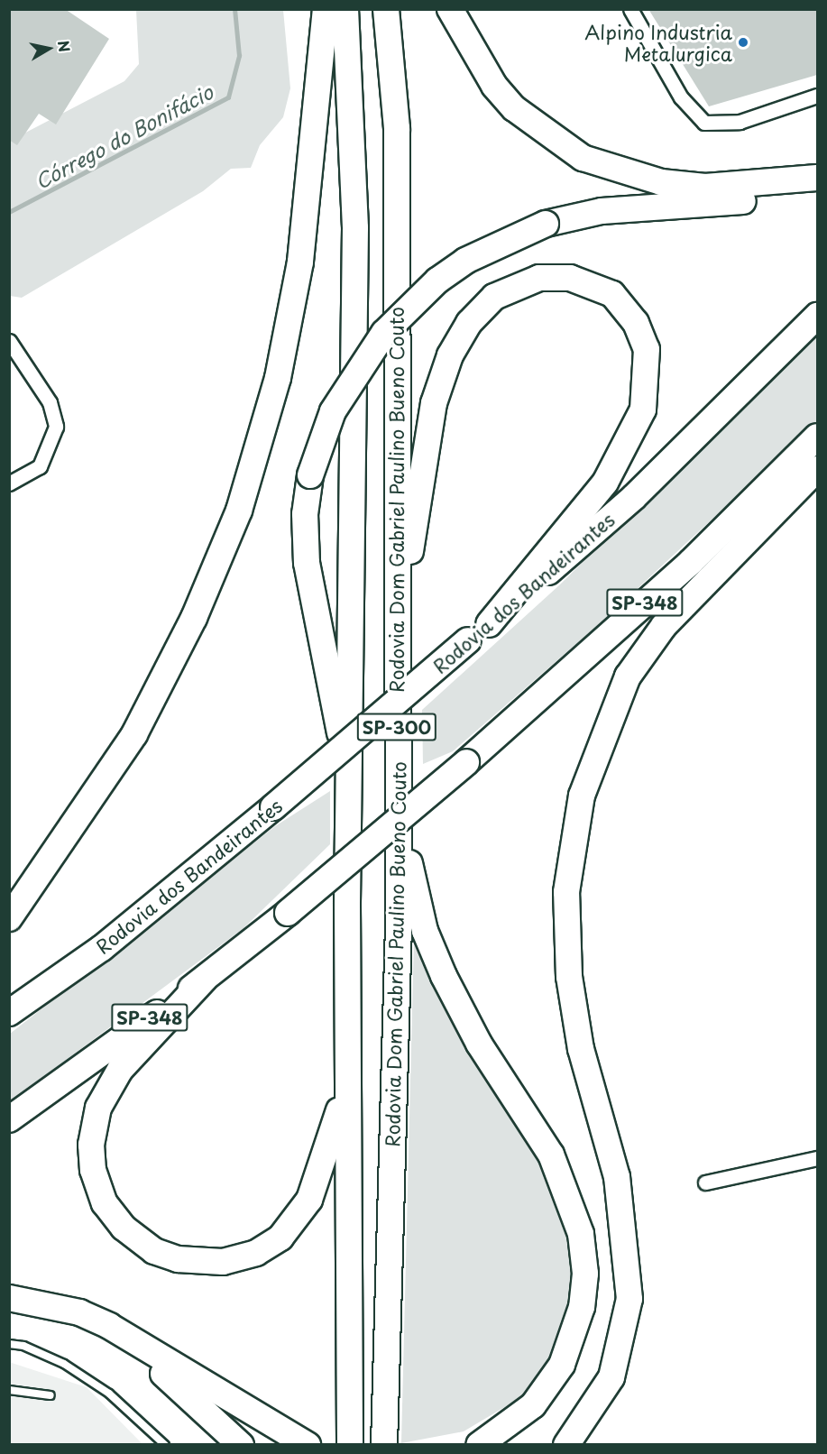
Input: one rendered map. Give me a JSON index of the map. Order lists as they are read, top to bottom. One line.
{"streets":{"highway":["Rodovia Dom Gabriel Paulino Bueno Couto","Rodovia dos Bandeirantes","SP-348","SP-300"]},"water":["Córrego do Bonifácio"],"places":["Alpino Industria Metalurgica"],"north":"right"}
